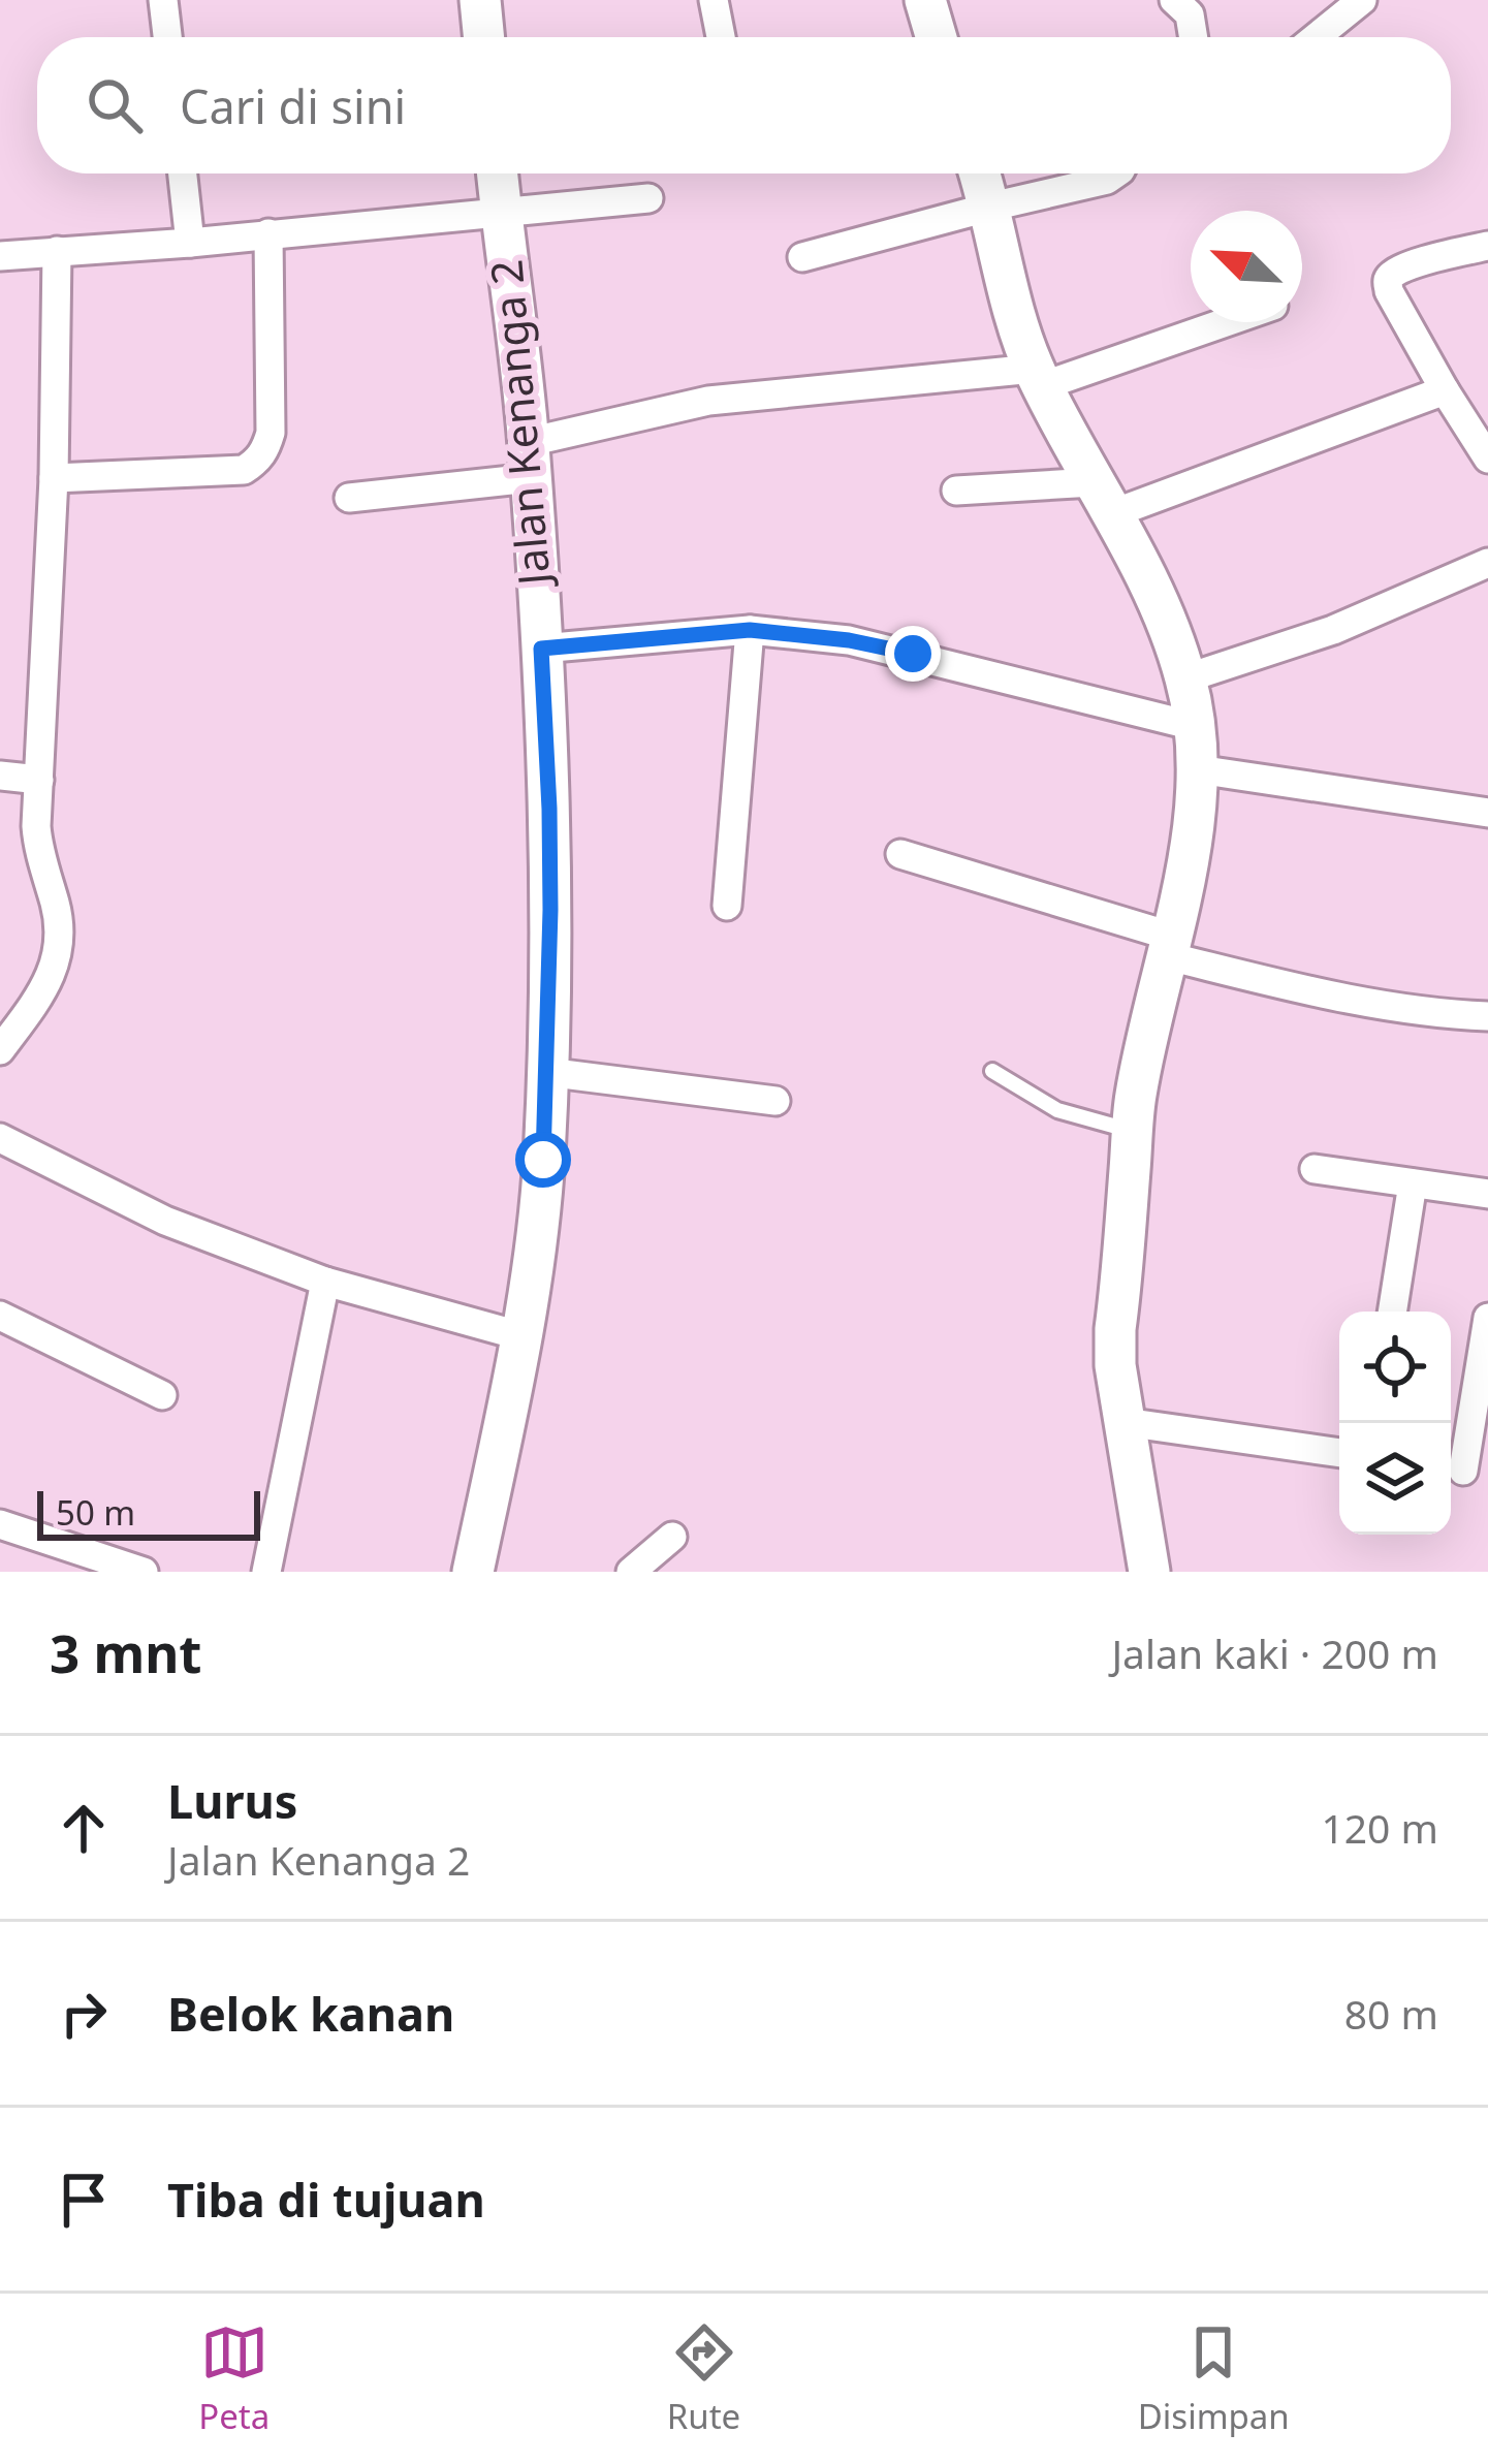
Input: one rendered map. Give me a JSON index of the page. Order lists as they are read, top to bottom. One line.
{"streets":{"street":["Jalan Kenanga 2"]},"scale_bar":"50 m","north":"top left","page":{"search":"Cari di sini","scale":"50 m","heading":["3 mnt","Jalan kaki · 200 m"],"list":[["Lurus","Jalan Kenanga 2","120 m"],["Belok kanan","80 m"],"Tiba di tujuan"],"nav":["Peta","Rute","Disimpan"]}}
